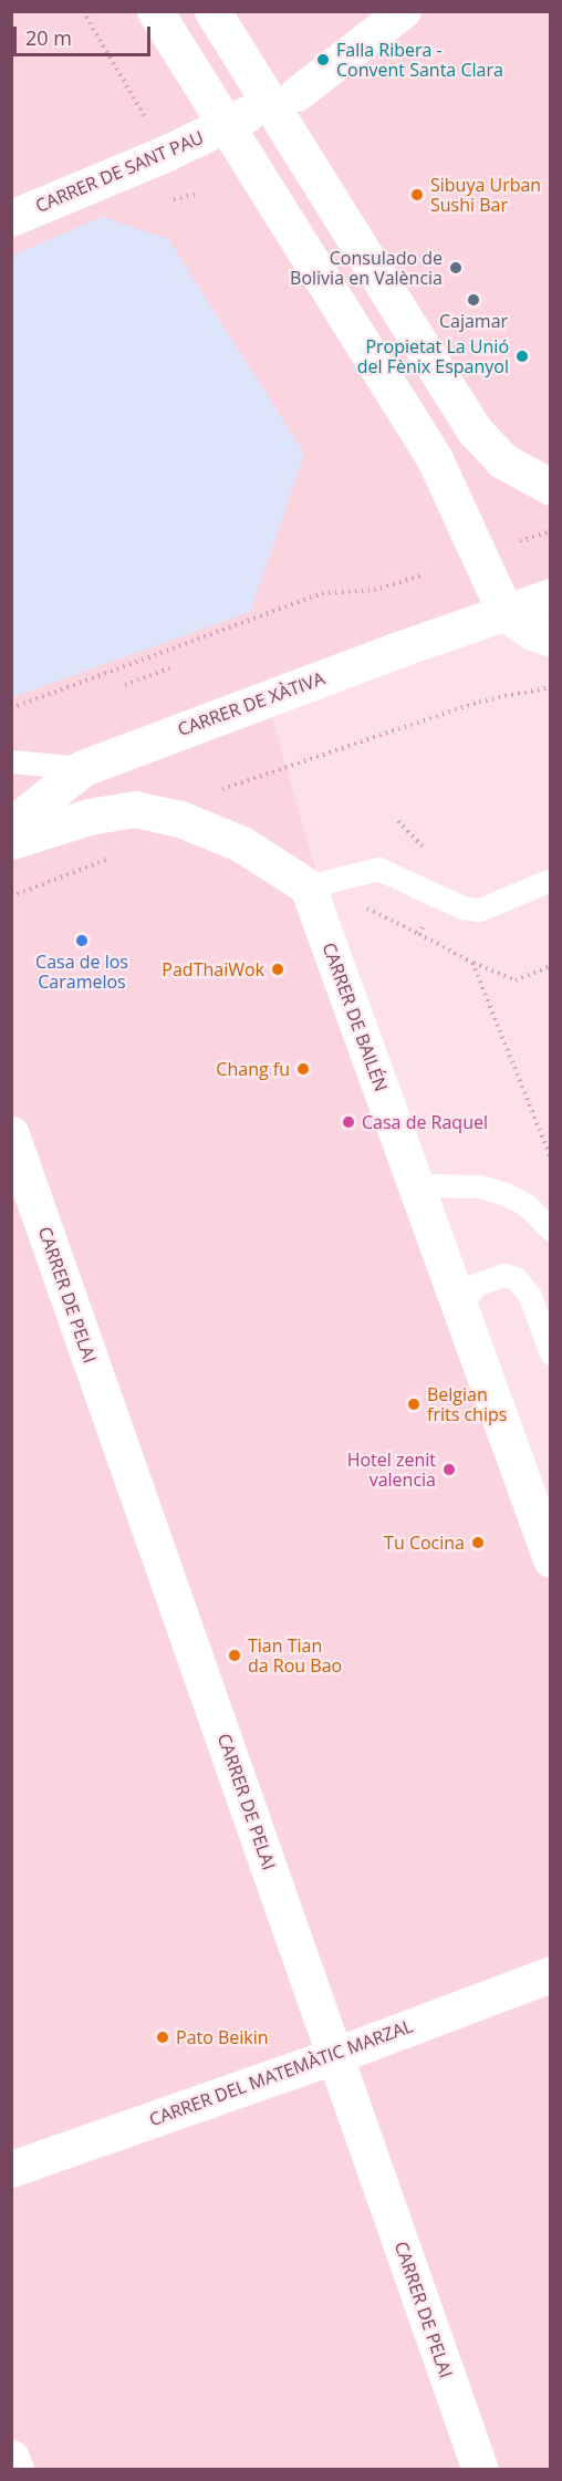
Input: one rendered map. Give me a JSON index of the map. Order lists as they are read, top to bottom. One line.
{"streets":{"street":["CARRER DE SANT PAU","CARRER DE XÀTIVA","CARRER DE BAILÉN","CARRER DE PELAI","CARRER DEL MATEMÀTIC MARZAL"]},"crossings":[["CARRER DE PELAI","CARRER DEL MATEMÀTIC MARZAL"]],"places":["Falla Ribera - Convent Santa Clara","Sibuya Urban Sushi Bar","Consulado de Bolivia en València","Cajamar","Propietat La Unió del Fènix Espanyol","Casa de los Caramelos","PadThaiWok","Chang fu","Casa de Raquel","Belgian frits chips","Hotel zenit valencia","Tu Cocina","Tian Tian da Rou Bao","Pato Beikin"],"scale_bar":"20 m"}
